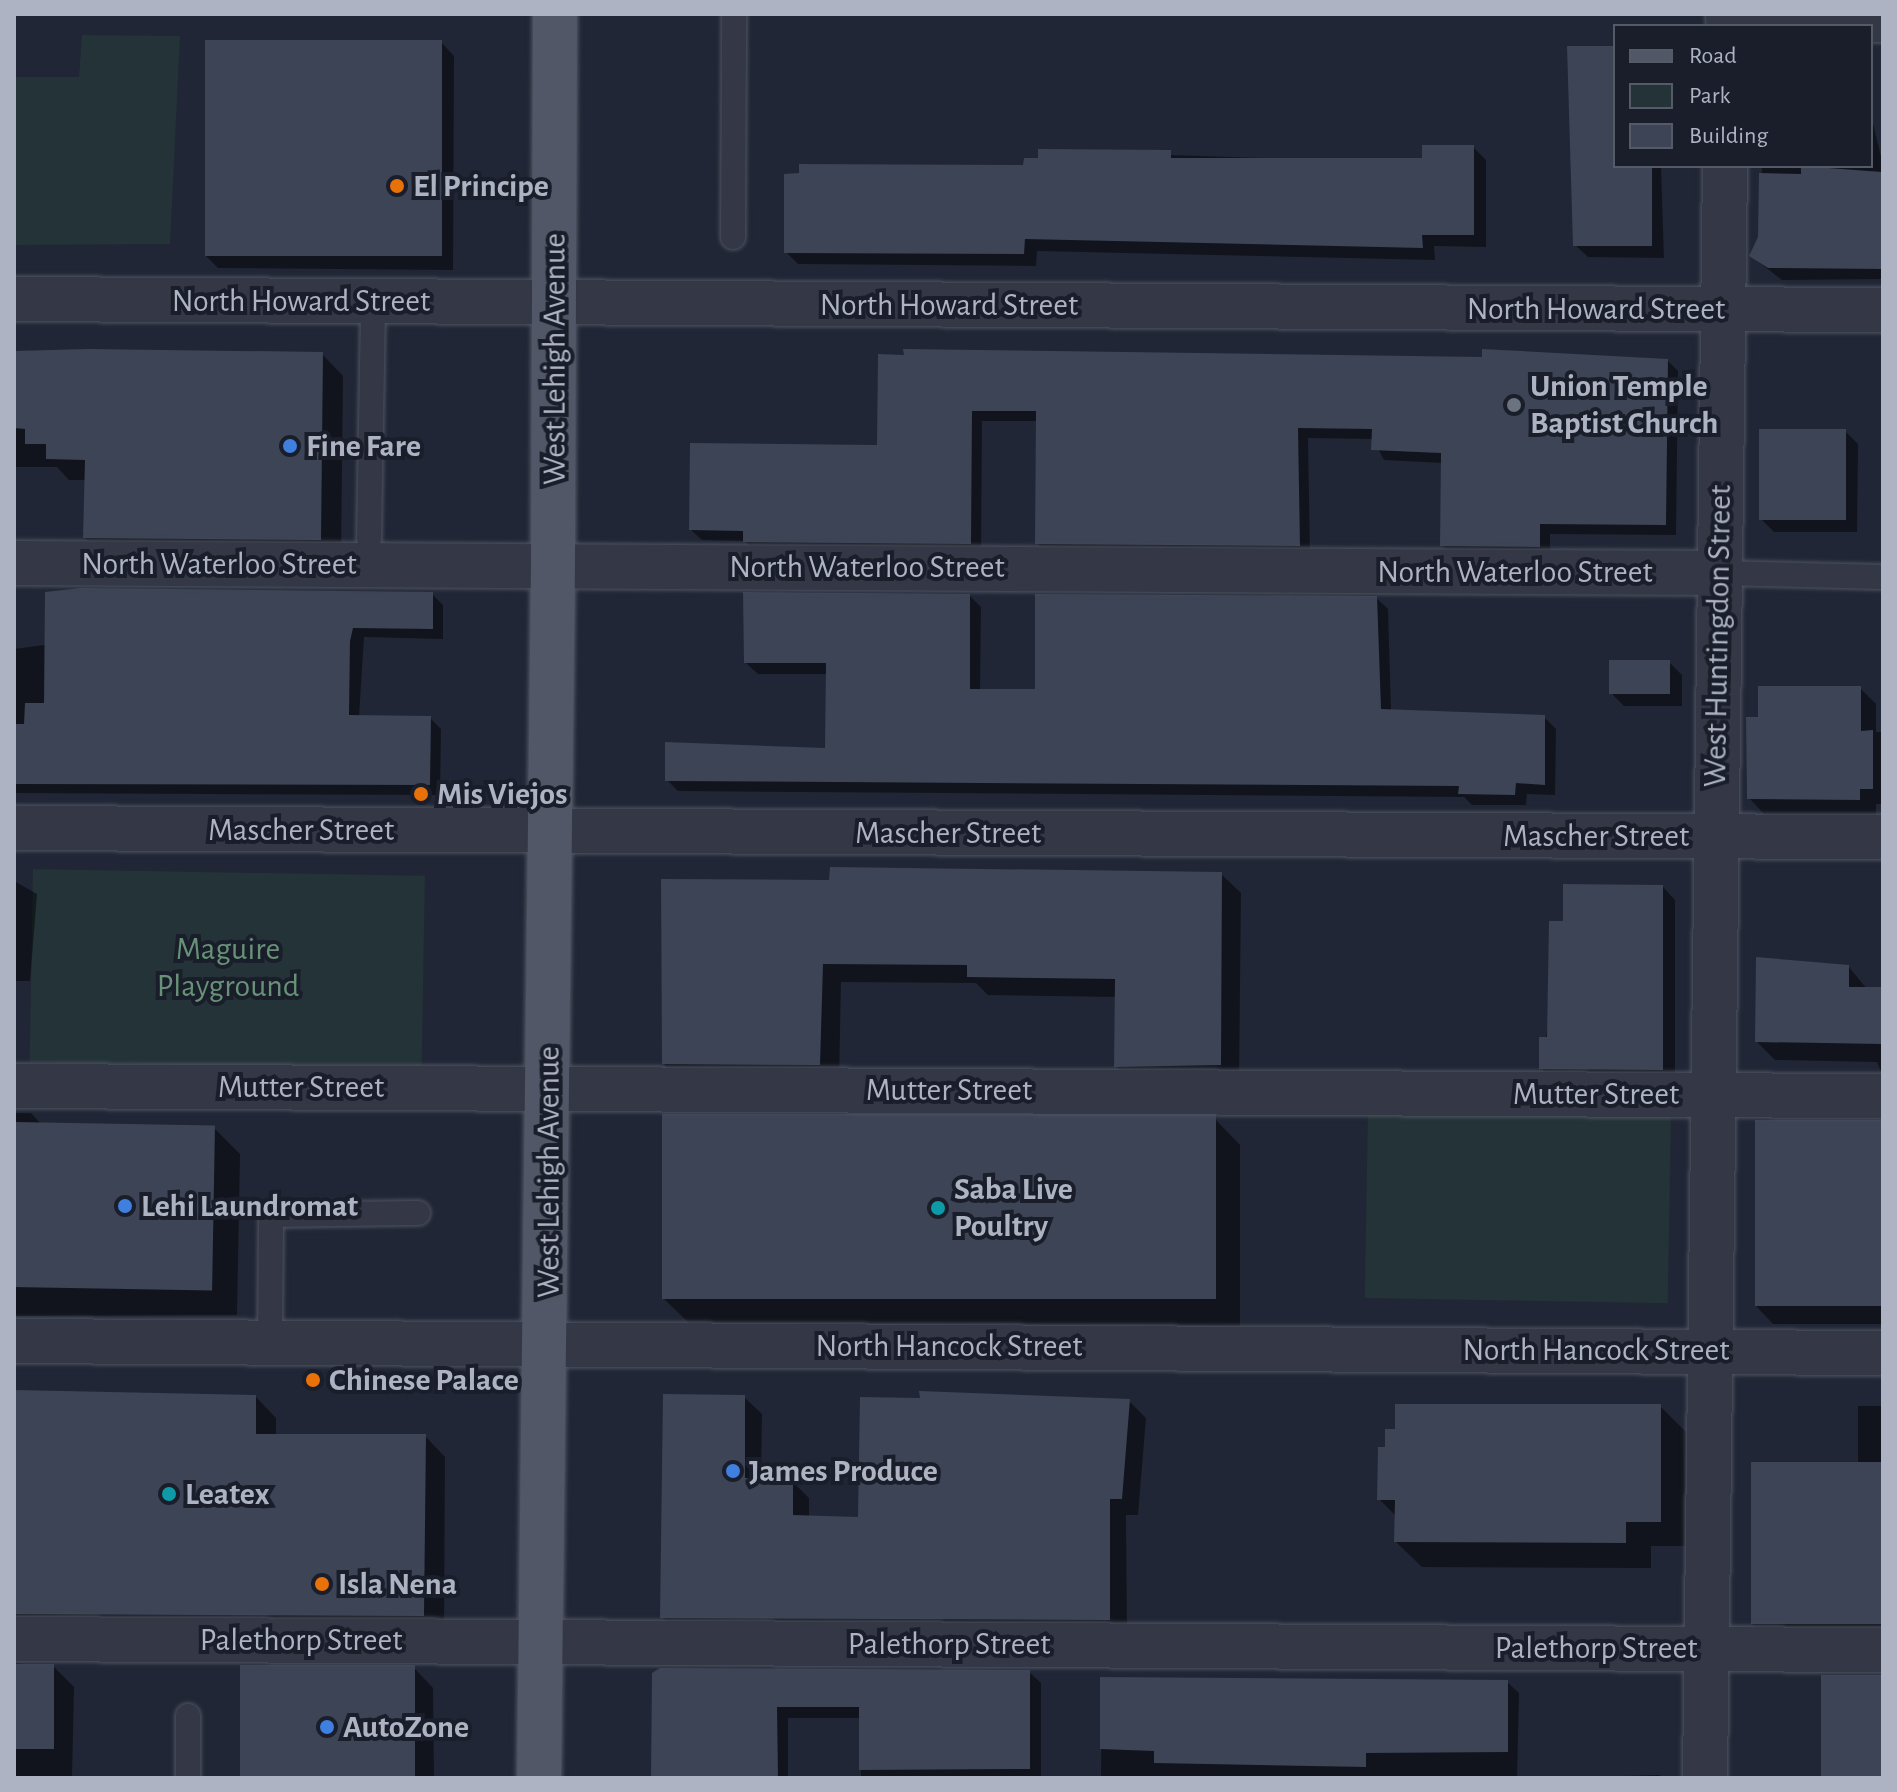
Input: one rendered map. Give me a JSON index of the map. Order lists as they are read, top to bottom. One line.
{"streets":{"main road":["West Lehigh Avenue"],"street":["North Howard Street","North Waterloo Street","West Huntingdon Street","Mascher Street","Mutter Street","North Hancock Street","Palethorp Street"]},"crossings":[["North Howard Street","West Lehigh Avenue"],["North Howard Street","West Huntingdon Street"],["West Lehigh Avenue","North Waterloo Street"],["West Lehigh Avenue","Mascher Street"],["West Lehigh Avenue","Mutter Street"],["West Lehigh Avenue","North Hancock Street"],["West Lehigh Avenue","Palethorp Street"],["North Waterloo Street","West Huntingdon Street"],["West Huntingdon Street","Mascher Street"],["West Huntingdon Street","Mutter Street"],["West Huntingdon Street","North Hancock Street"],["West Huntingdon Street","Palethorp Street"]],"parks":["Maguire Playground"],"places":["El Principe","Union Temple Baptist Church","Fine Fare","Mis Viejos","Lehi Laundromat","Saba Live Poultry","Chinese Palace","James Produce","Leatex","Isla Nena","AutoZone"],"legend":["Road","Park","Building"]}
